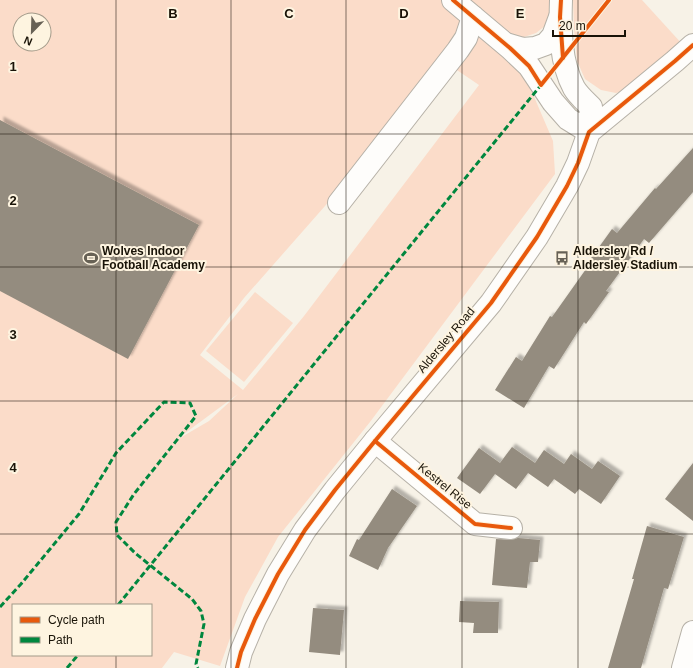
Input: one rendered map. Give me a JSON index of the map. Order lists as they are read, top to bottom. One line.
{"streets":{"street":["Aldersley Road","Kestrel Rise"]},"crossings":[["Aldersley Road","Kestrel Rise"]],"places":{"sports":["Wolves Indoor Football Academy"],"bus stop":["Aldersley Rd / Aldersley Stadium"]},"legend":["Cycle path","Path"],"scale_bar":"20 m","north":"bottom left","grid":{"columns":["B","C","D","E"],"rows":["1","2","3","4"]}}
